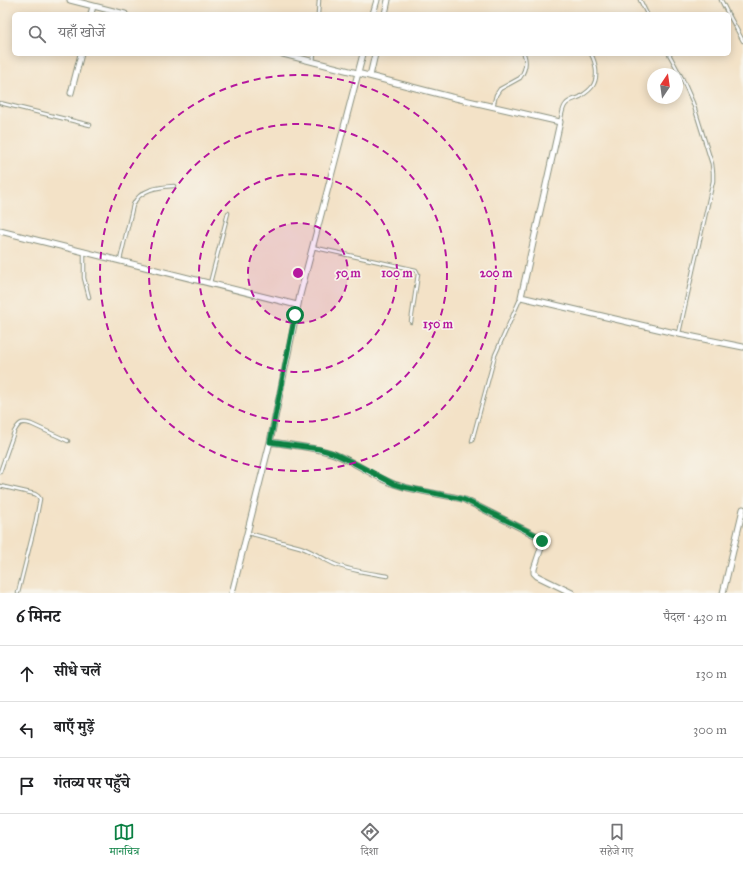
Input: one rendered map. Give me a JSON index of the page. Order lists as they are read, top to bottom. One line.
{"north":"top","page":{"search":"यहाँ खोजें","heading":["6 मिनट","पैदल · 430 m"],"list":[["सीधे चलें","130 m"],["बाएँ मुड़ें","300 m"],"गंतव्य पर पहुँचे"],"nav":["मानचित्र","दिशा","सहेजे गए"]},"rings":["50 m","100 m","200 m","150 m"]}
